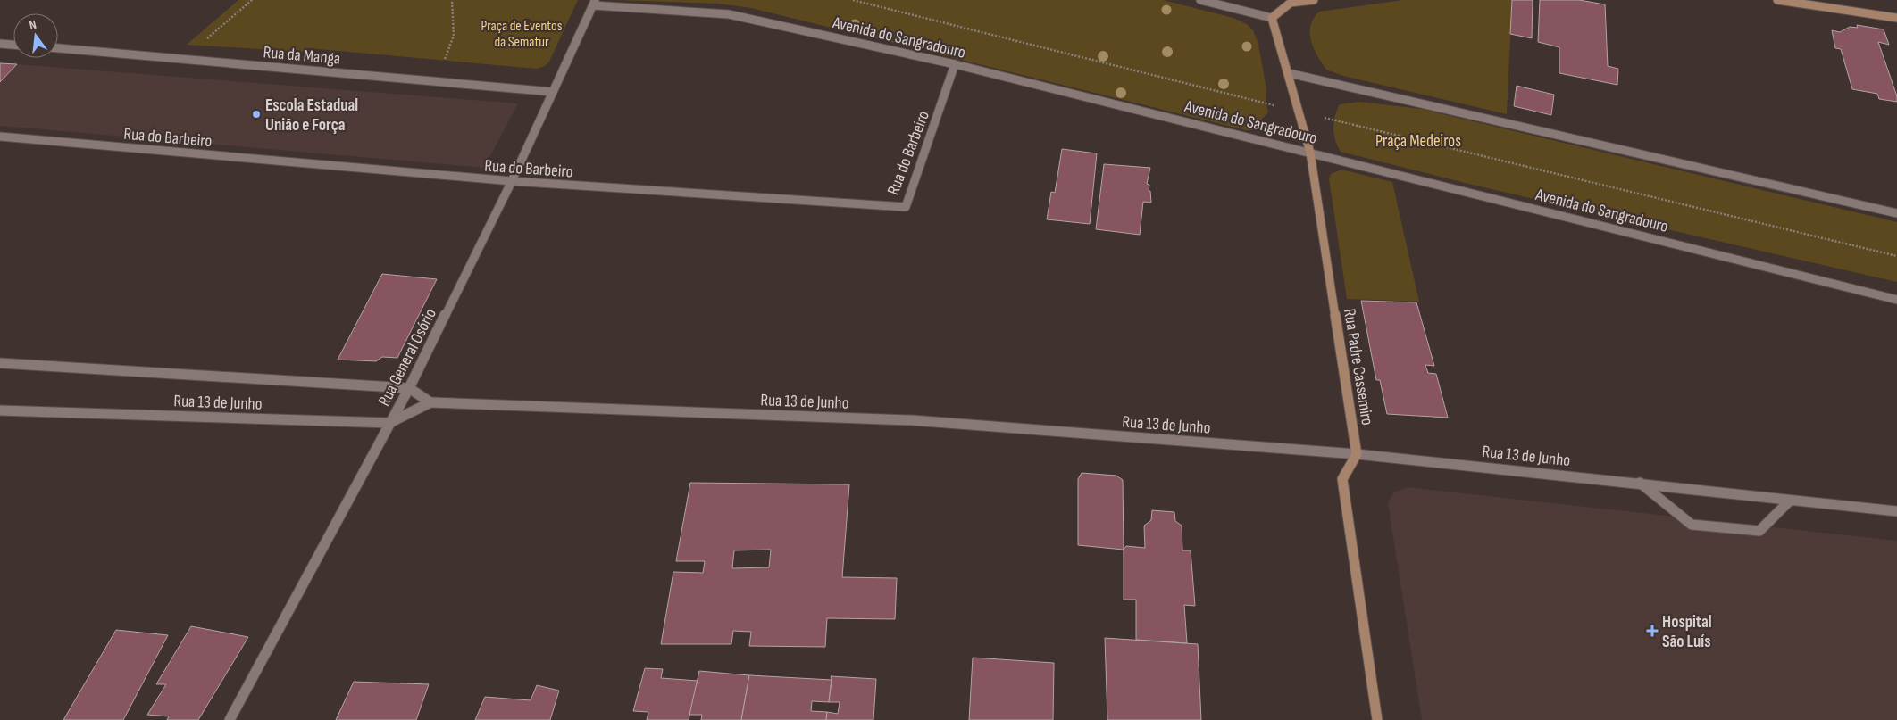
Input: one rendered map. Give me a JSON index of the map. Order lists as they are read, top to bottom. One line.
{"streets":{"street":["Avenida do Sangradouro","Rua da Manga","Rua do Barbeiro","Rua General Osório","Rua Padre Cassemiro","Rua 13 de Junho"]},"crossings":[["Avenida do Sangradouro","Rua do Barbeiro"],["Avenida do Sangradouro","Rua General Osório"],["Avenida do Sangradouro","Rua Padre Cassemiro"],["Rua da Manga","Rua General Osório"],["Rua do Barbeiro","Rua General Osório"],["Rua General Osório","Rua 13 de Junho"],["Rua Padre Cassemiro","Rua 13 de Junho"]],"parks":["Praça de Eventos da Sematur","Praça Medeiros"],"places":{"other":["Escola Estadual União e Força"],"health":["Hospital São Luís"]},"north":"top"}
